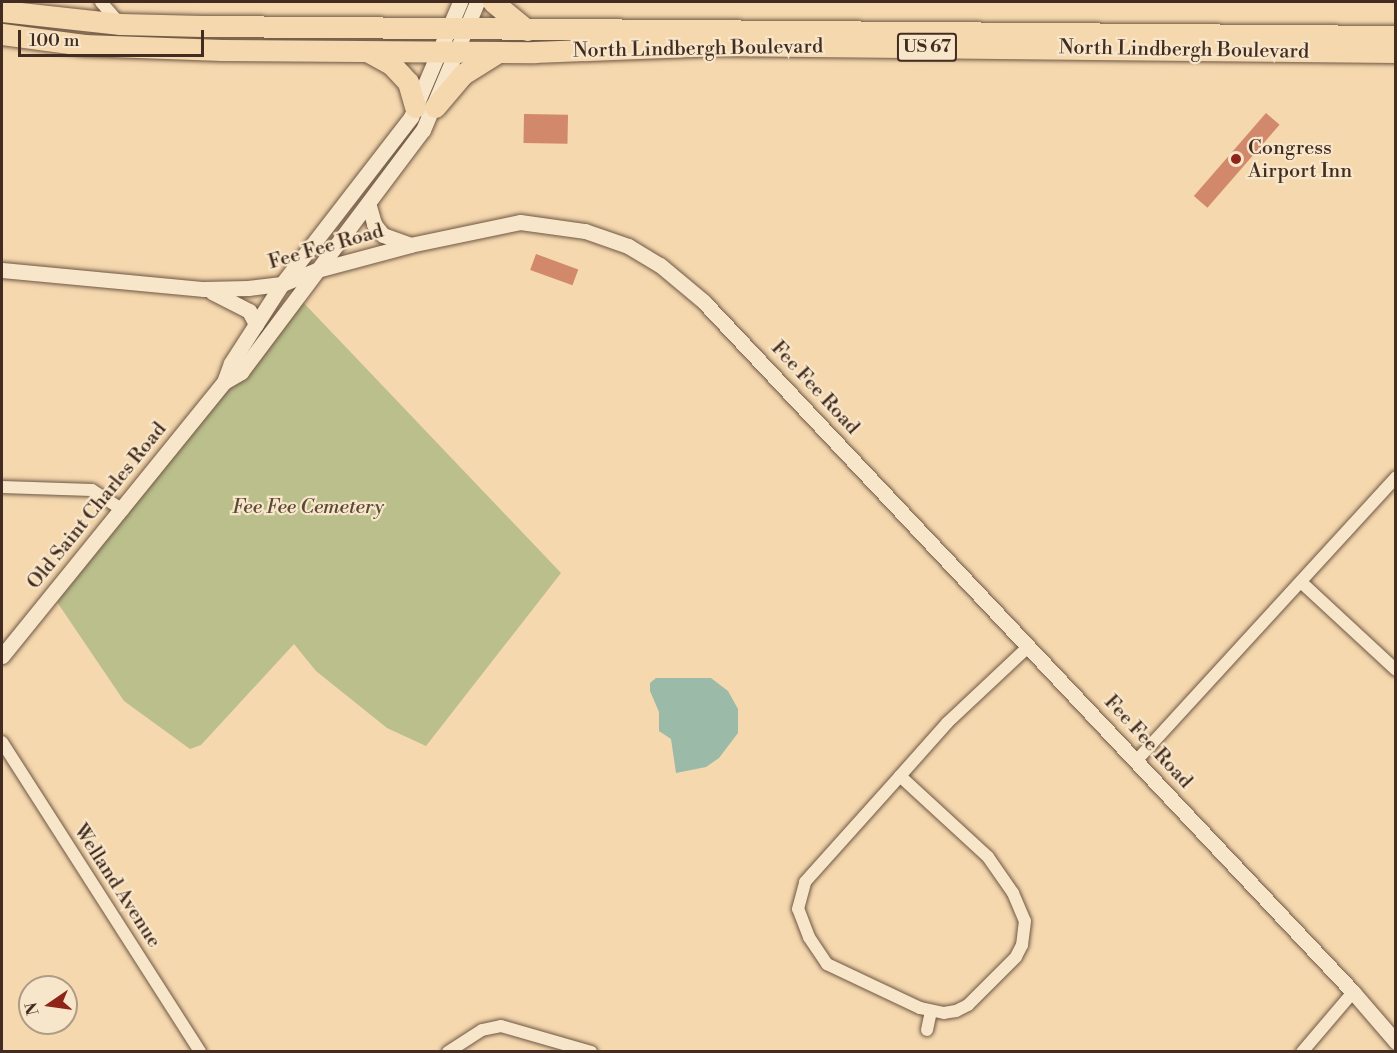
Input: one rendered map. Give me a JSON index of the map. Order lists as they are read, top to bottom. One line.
{"streets":{"highway":["US 67","North Lindbergh Boulevard"],"street":["Fee Fee Road","Old Saint Charles Road","Welland Avenue"]},"crossings":[["North Lindbergh Boulevard","Old Saint Charles Road"],["Fee Fee Road","Old Saint Charles Road"]],"parks":["Fee Fee Cemetery"],"places":["Congress Airport Inn"],"scale_bar":"100 m","north":"left"}
